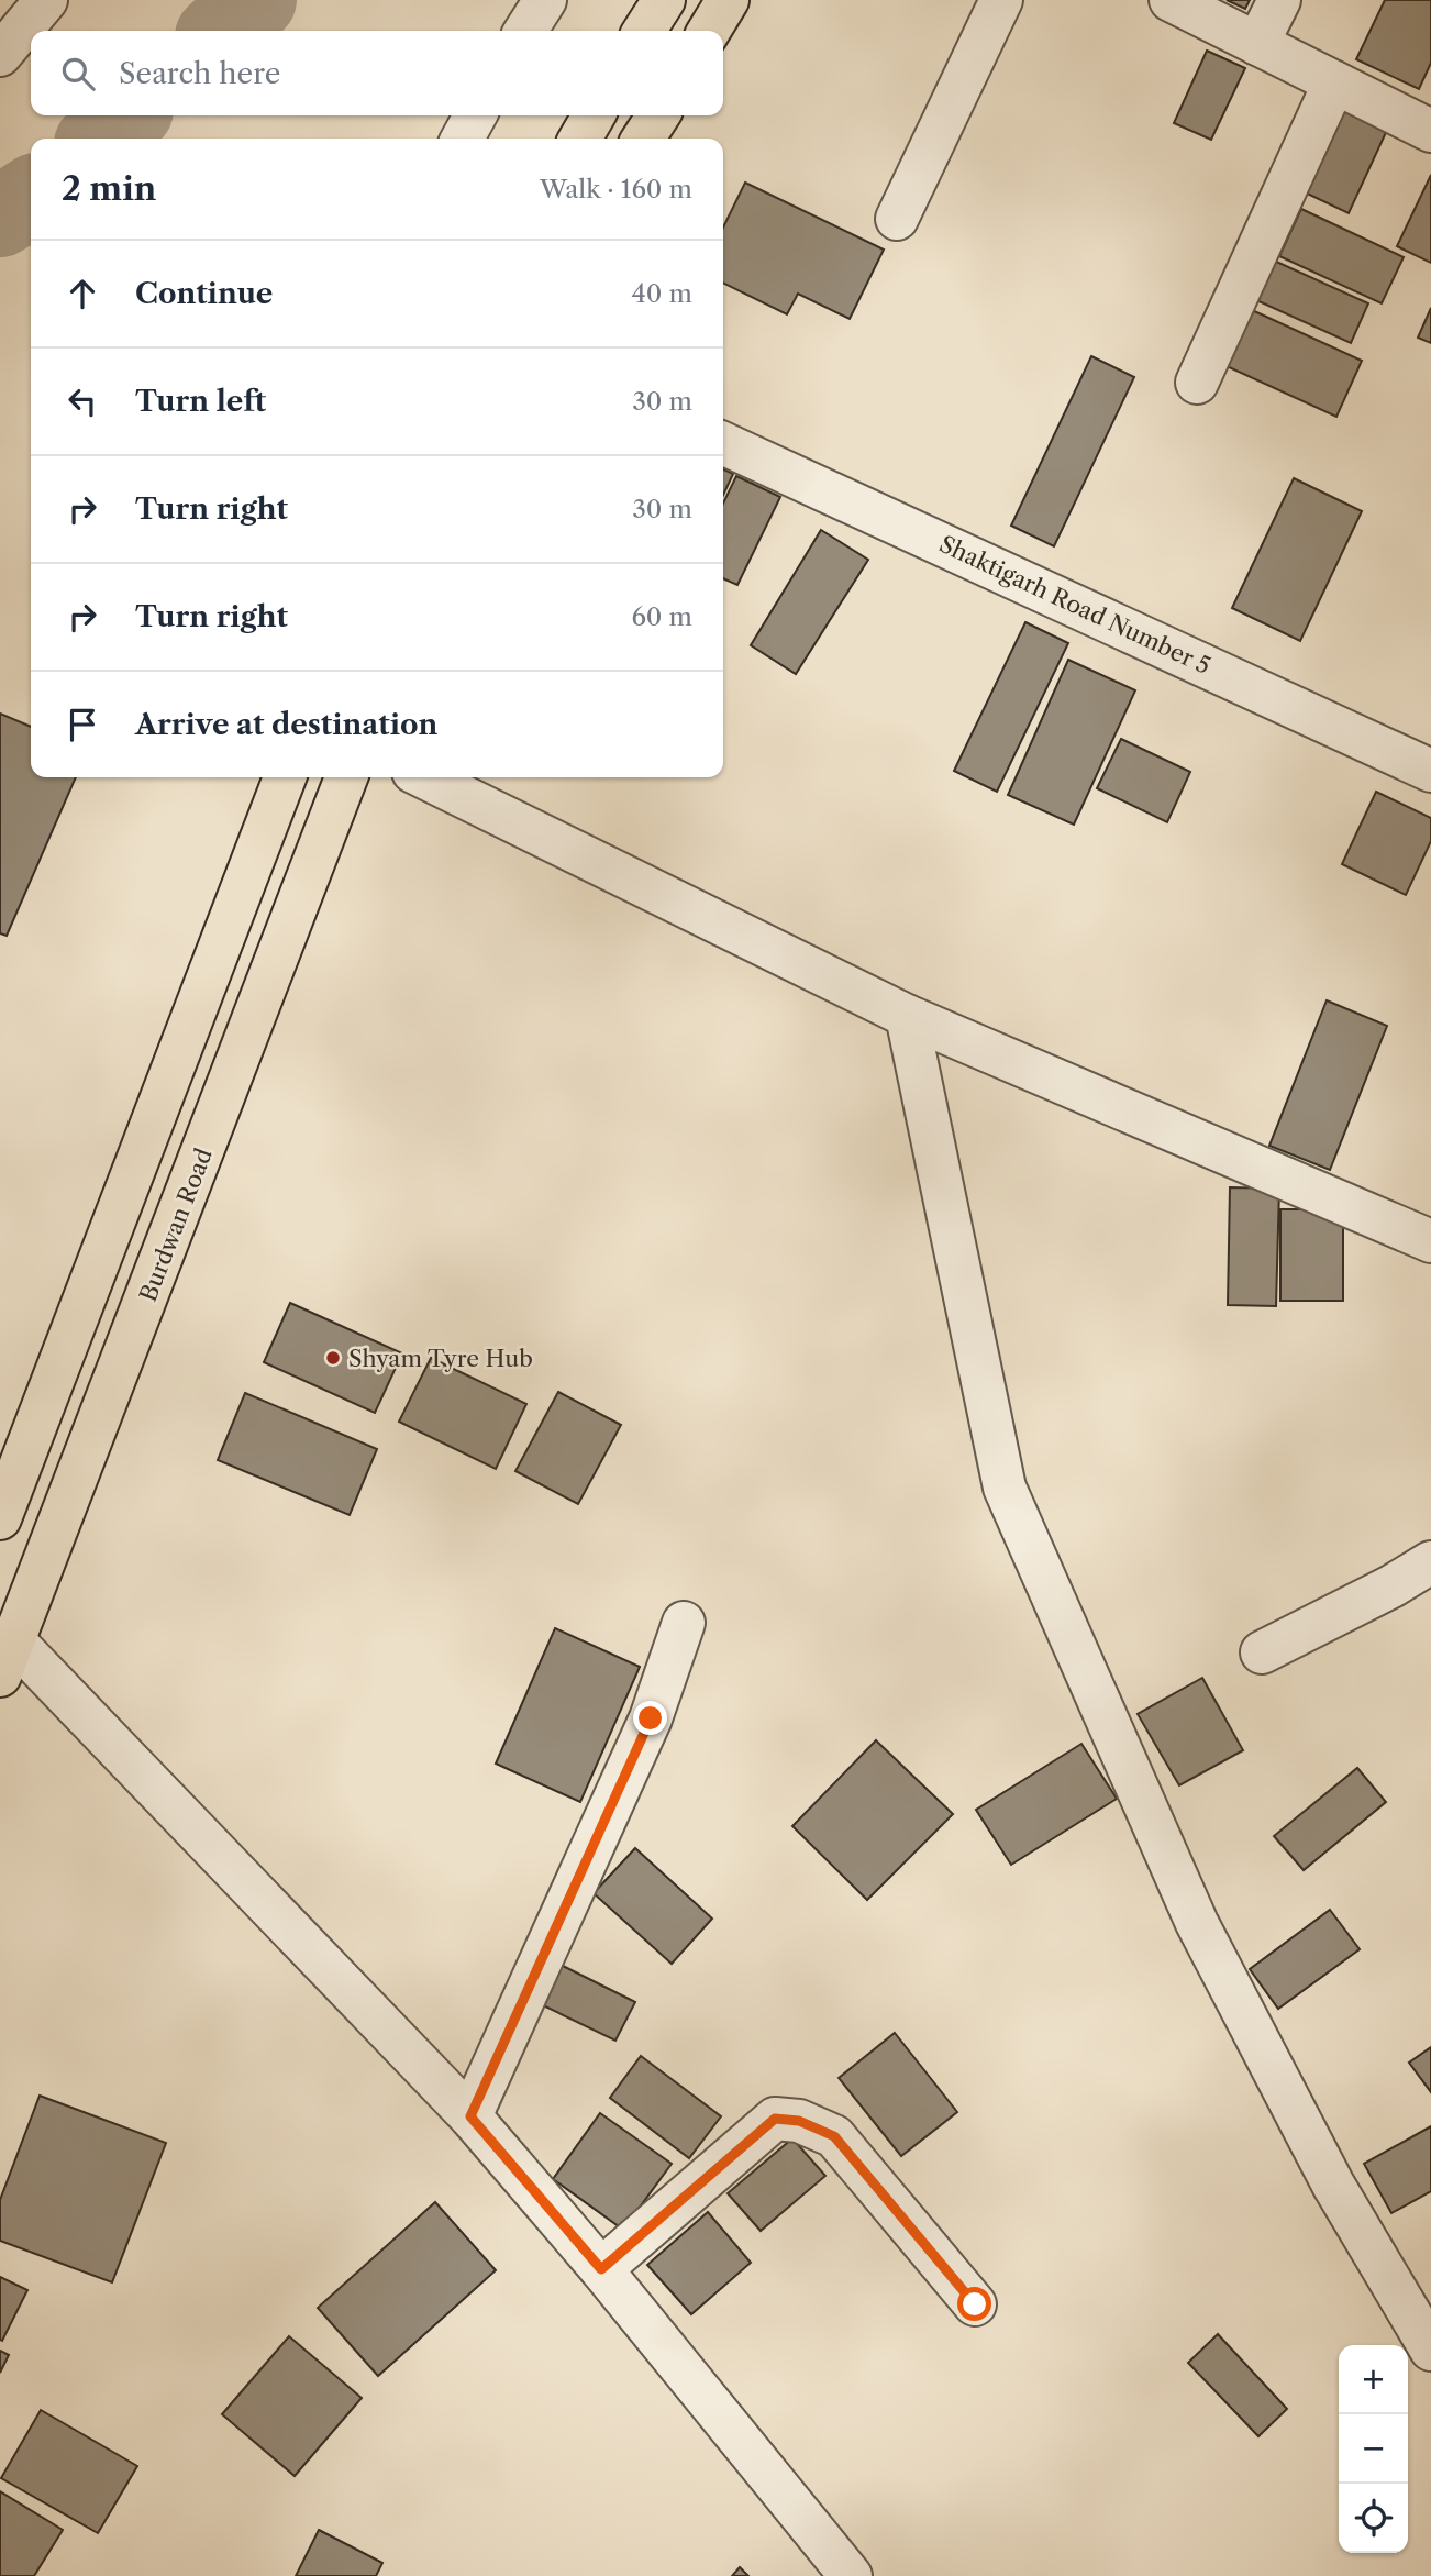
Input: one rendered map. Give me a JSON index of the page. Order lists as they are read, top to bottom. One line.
{"streets":{"main road":["Burdwan Road"],"street":["Shaktigarh Road Number 5"]},"places":["Shyam Tyre Hub"],"page":{"search":"Search here","heading":["2 min","Walk · 160 m"],"list":[["Continue","40 m"],["Turn left","30 m"],["Turn right","30 m"],["Turn right","60 m"],"Arrive at destination"],"map_buttons":["+","−"]}}
